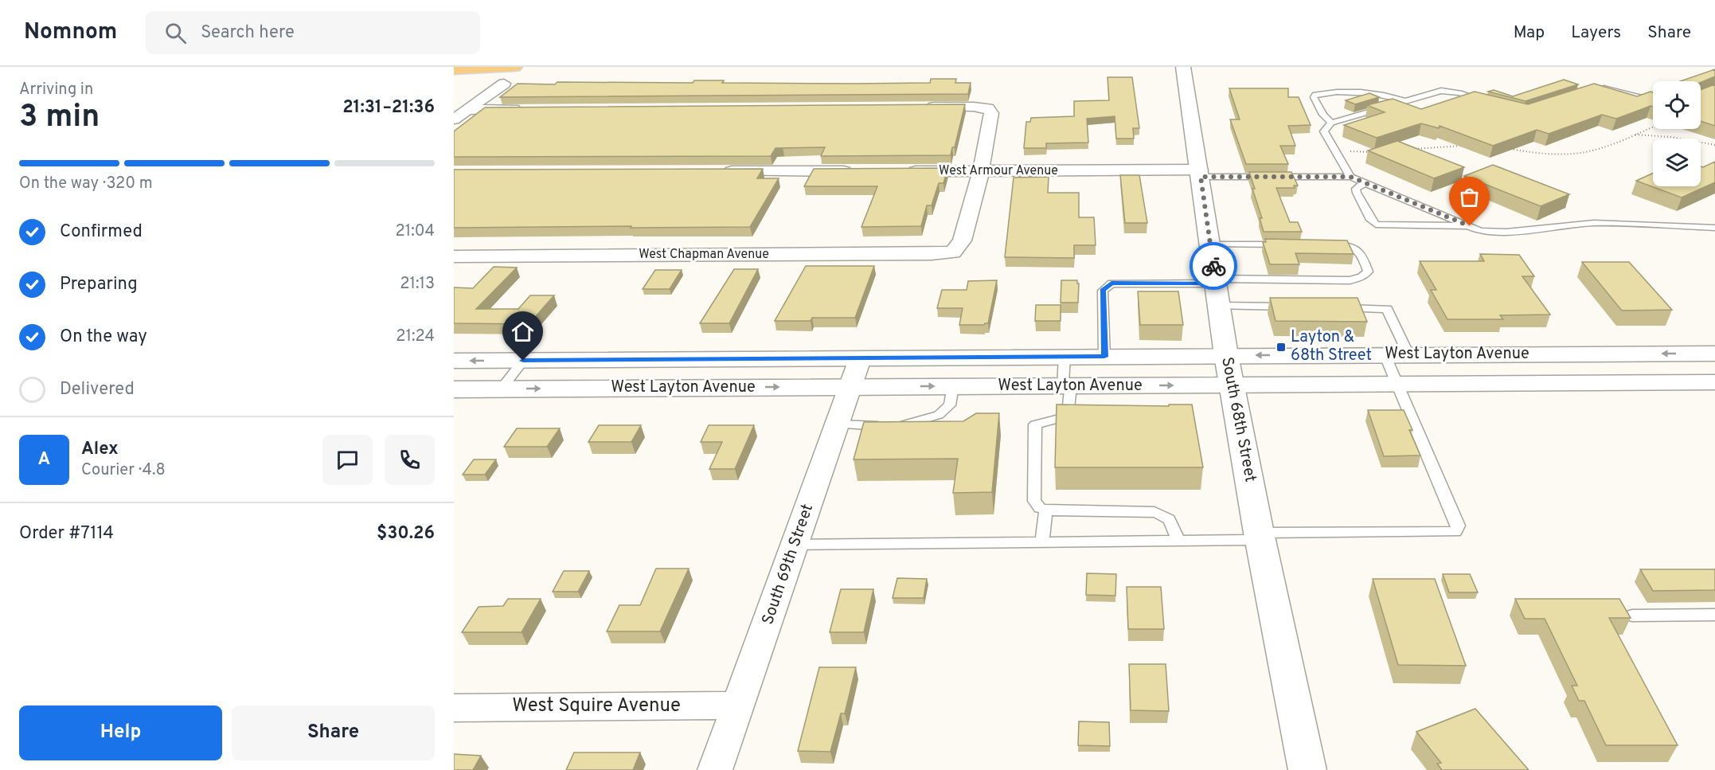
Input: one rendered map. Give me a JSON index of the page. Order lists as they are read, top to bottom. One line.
{"streets":{"main road":["West Layton Avenue","South 68th Street"],"street":["West Armour Avenue","West Chapman Avenue","South 69th Street","West Squire Avenue"]},"crossings":[["West Armour Avenue","West Chapman Avenue"],["West Armour Avenue","South 68th Street"],["West Layton Avenue","South 68th Street"],["West Layton Avenue","South 69th Street"],["South 69th Street","West Squire Avenue"]],"places":{"transit":["Layton & 68th Street"]},"page":{"header":"Nomnom","search":"Search here","nav":["Map","Layers","Share"],"heading":["3 min","Arriving in","21:31–21:36"],"panel":["Alex","Courier · 4.8","Order #7114","$30.26"],"bar":"On the way · 320 m","list":[["Confirmed","21:04"],["Preparing","21:13"],["On the way","21:24"],"Delivered"],"round":"A","buttons":["Help","Share"]}}
